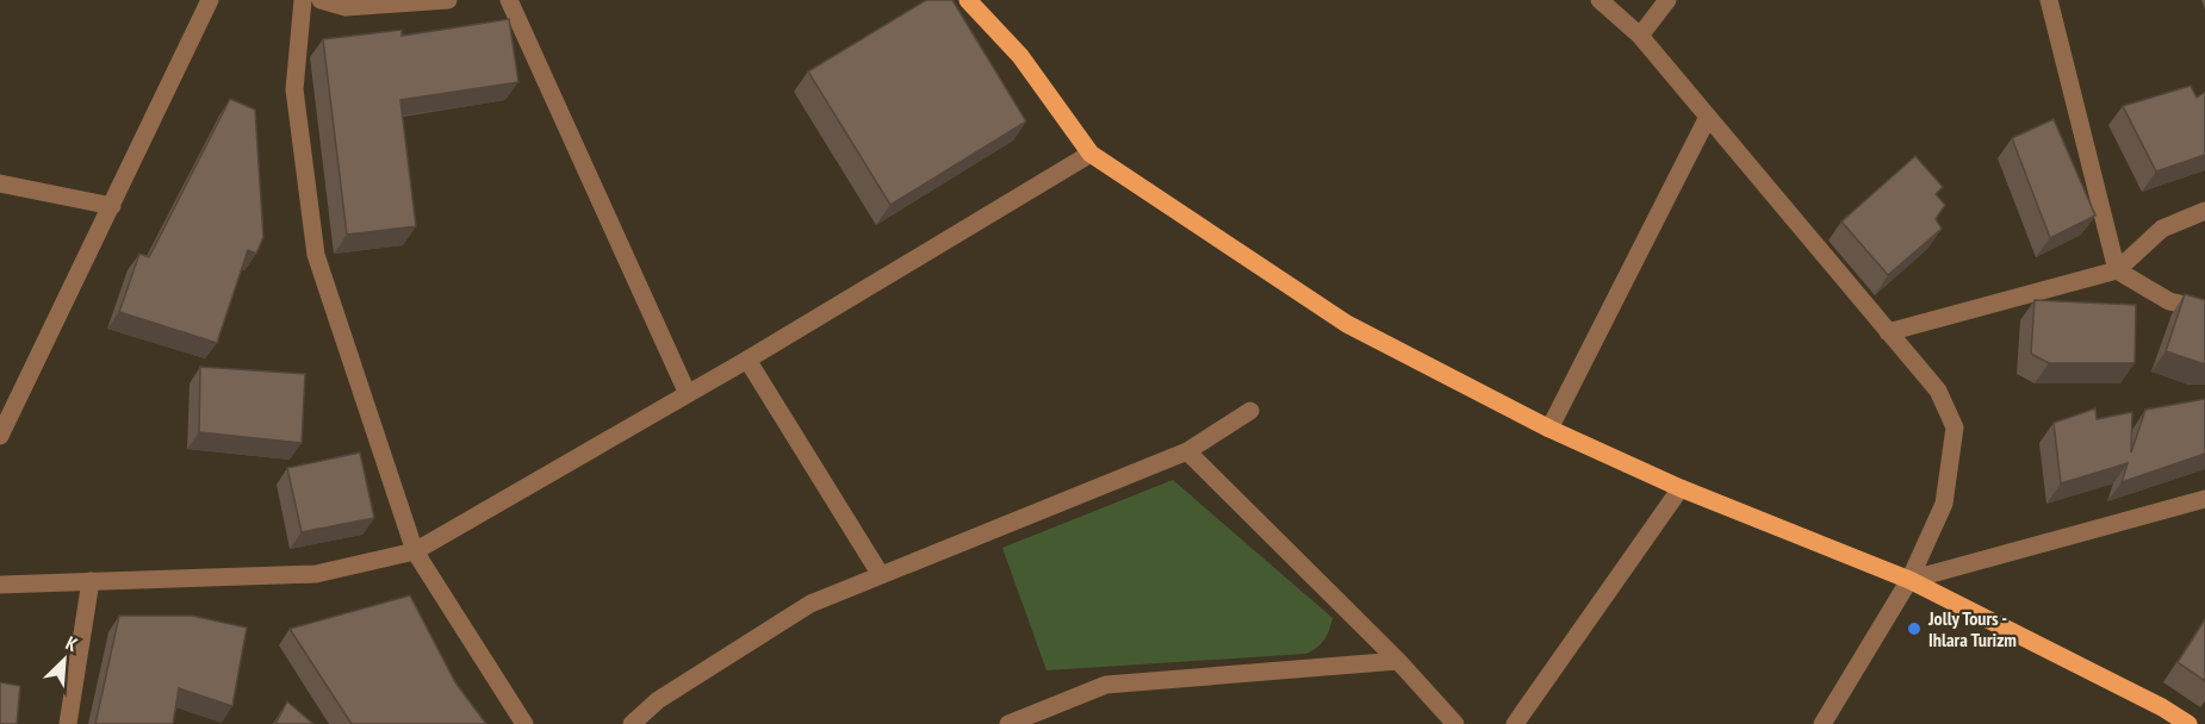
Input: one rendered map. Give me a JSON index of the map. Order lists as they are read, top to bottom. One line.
{"places":["Jolly Tours - Ihlara Turizm"],"north":"top right"}
